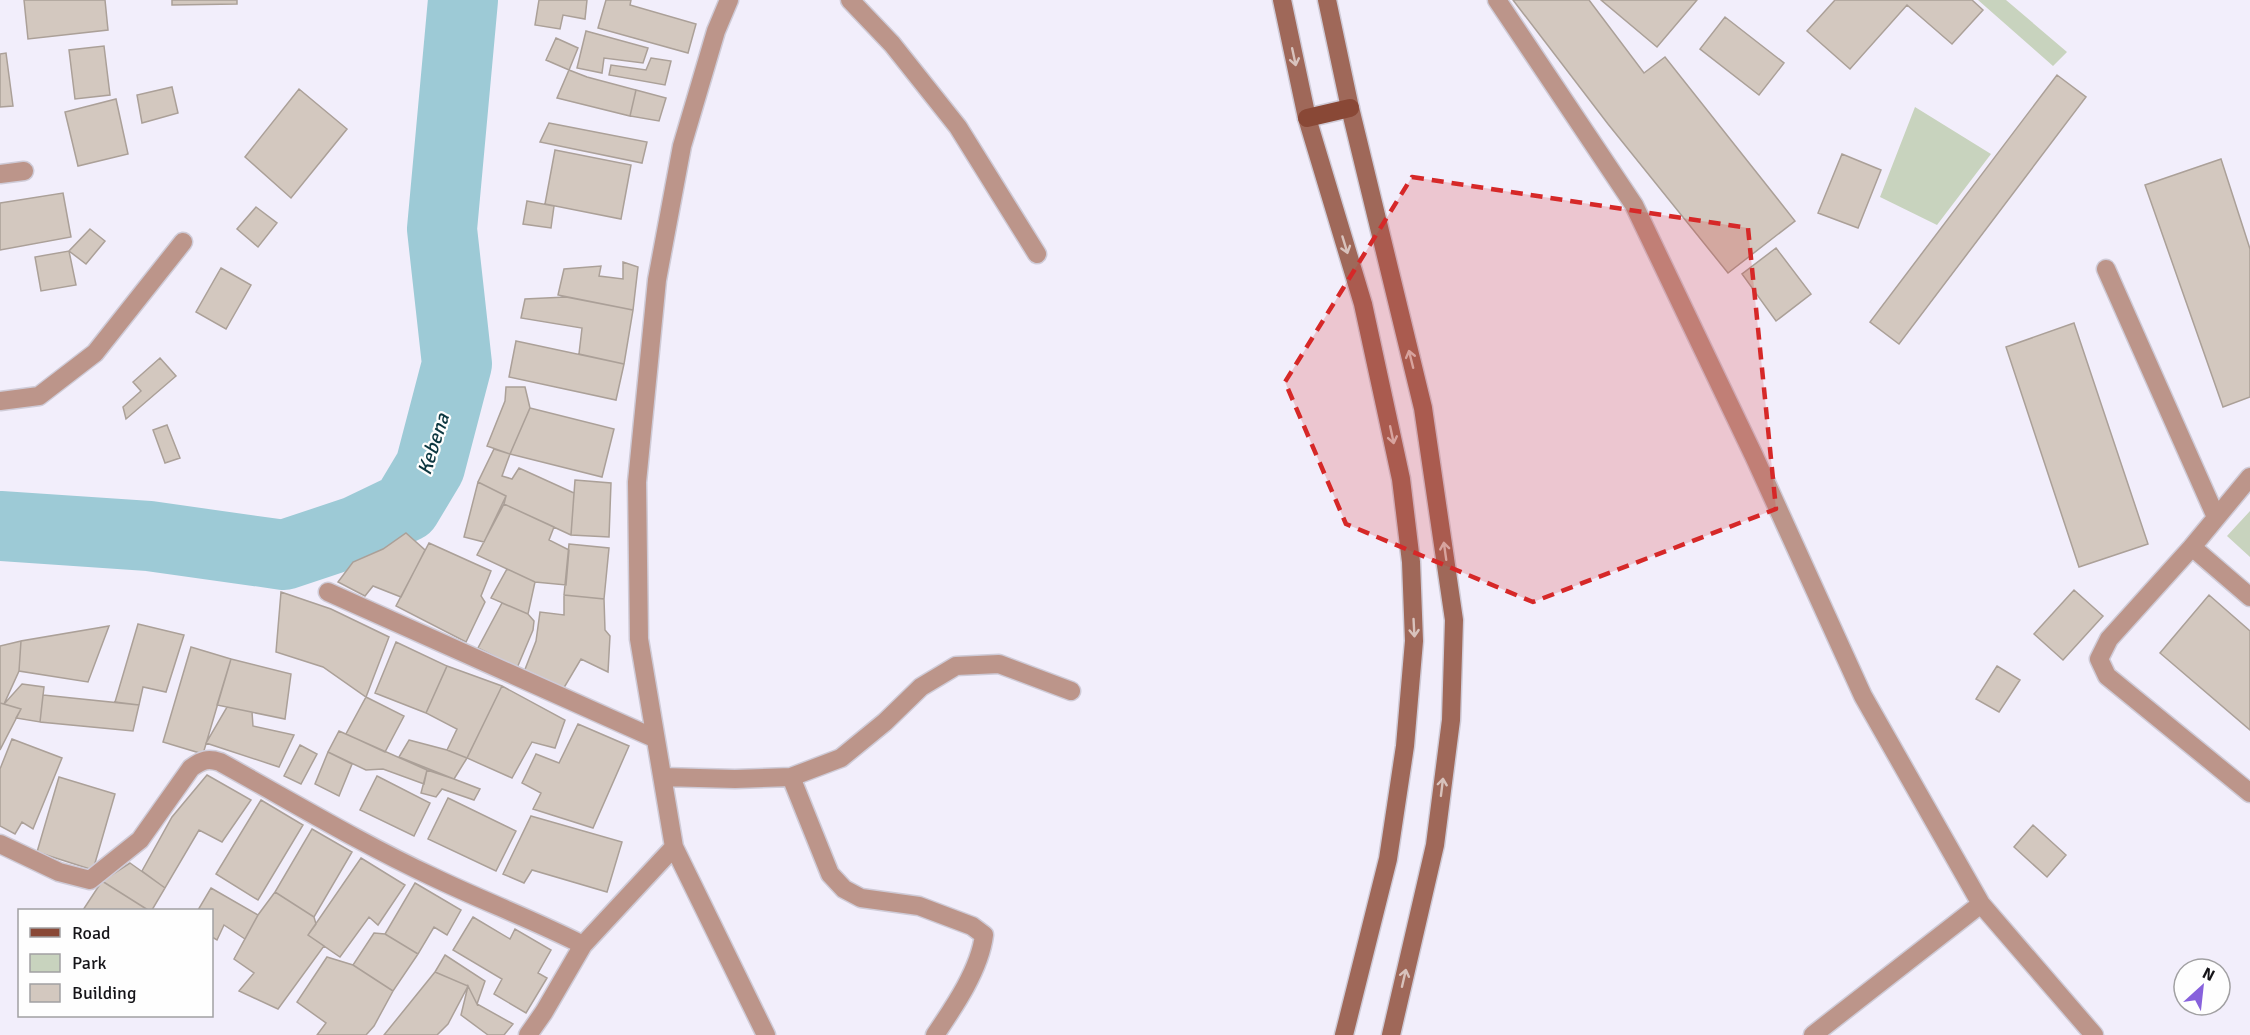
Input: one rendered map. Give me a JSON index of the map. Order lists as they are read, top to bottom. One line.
{"water":["Kebena"],"legend":["Road","Park","Building"],"north":"top right"}
